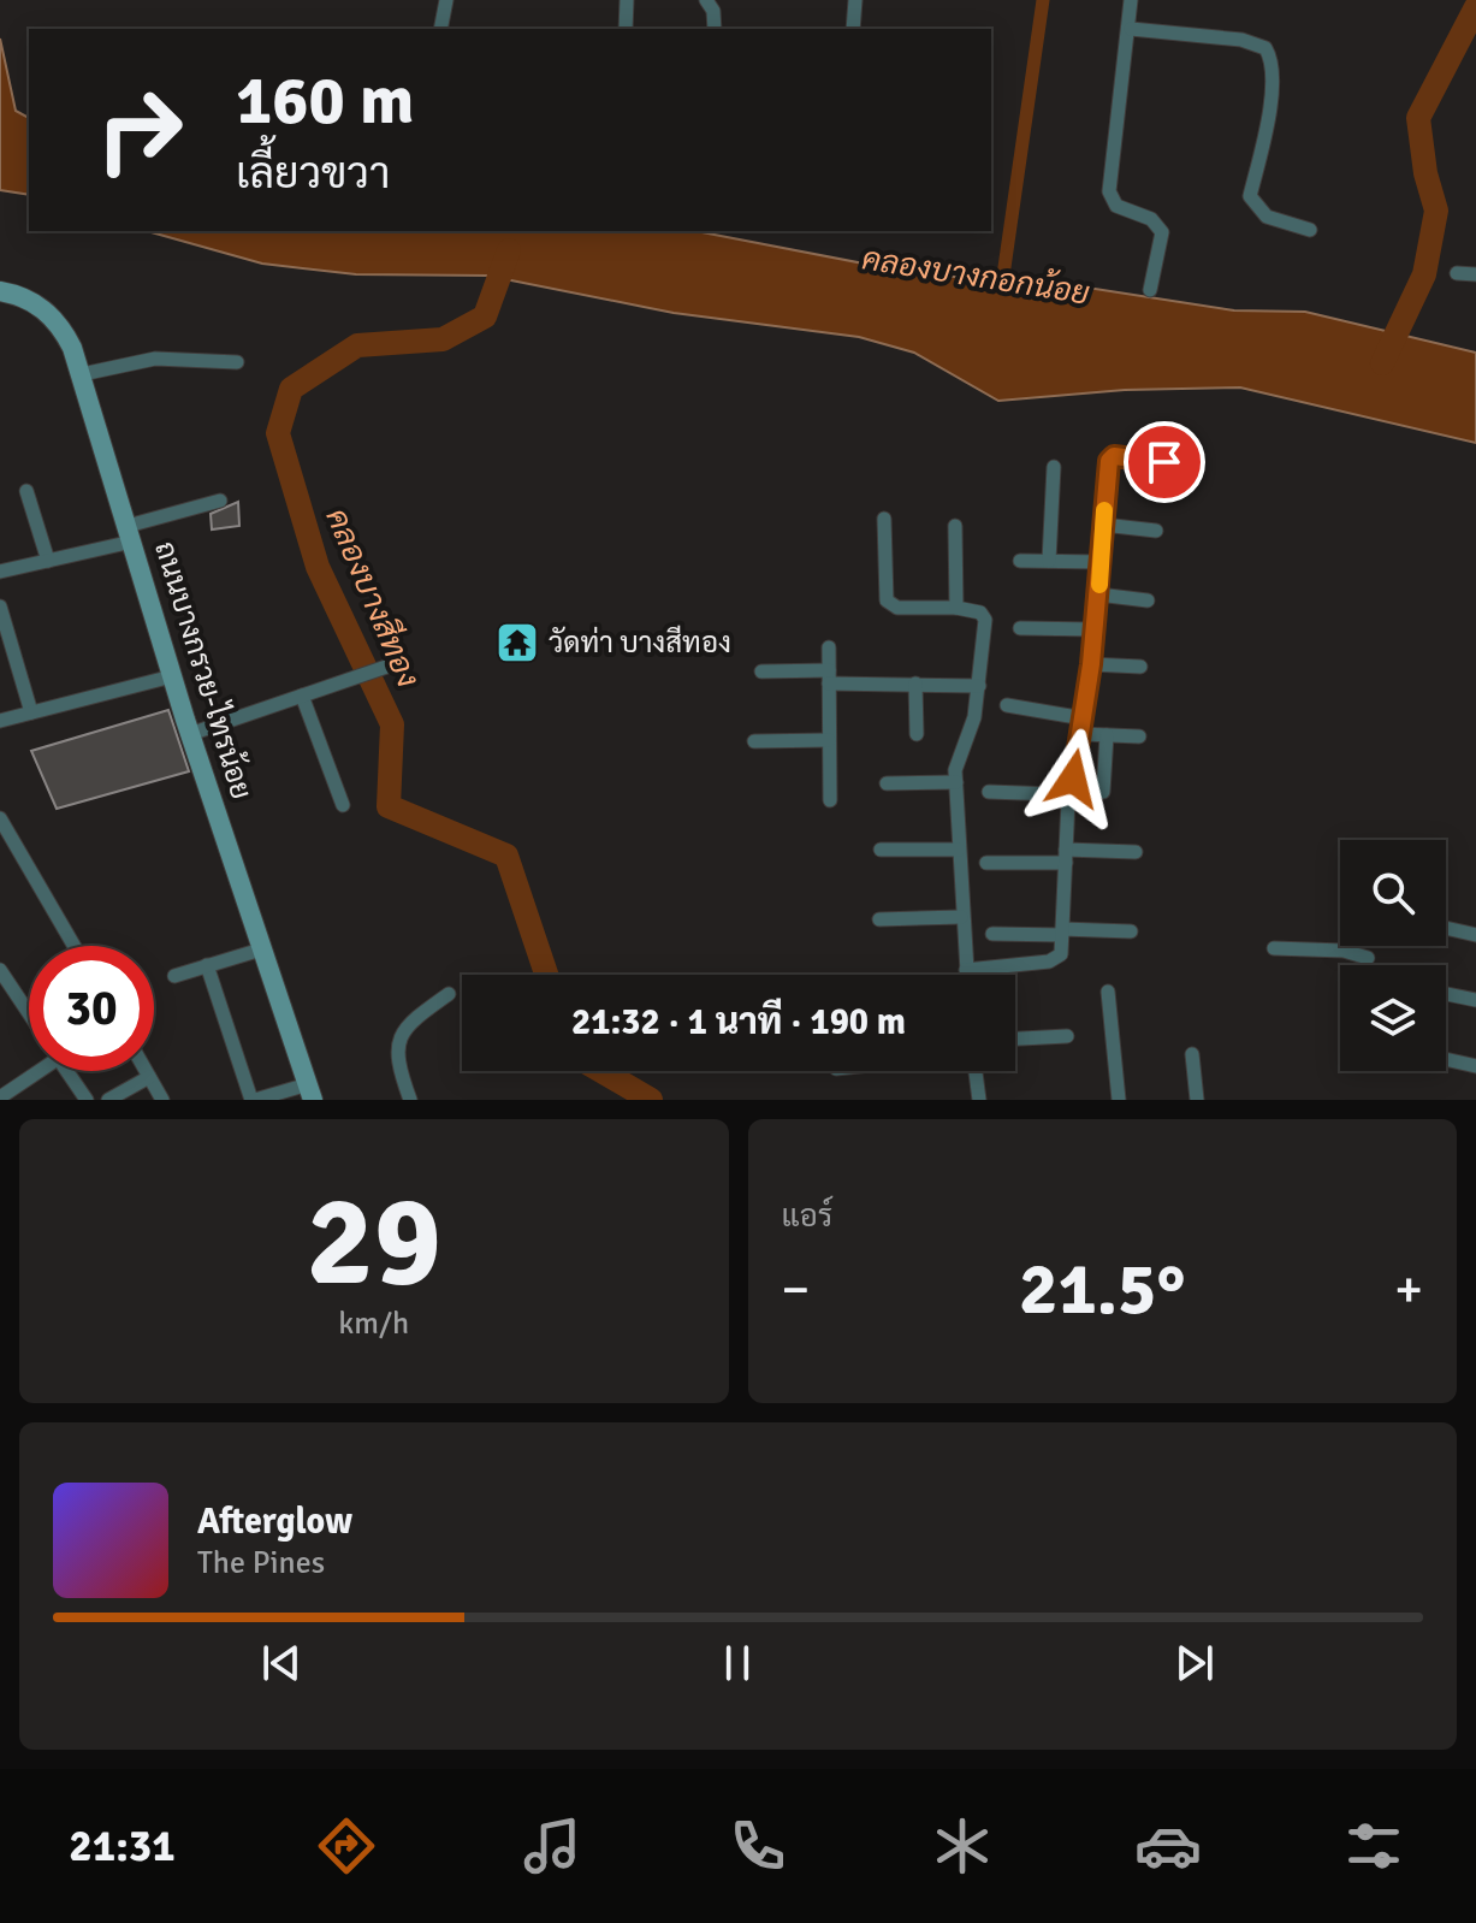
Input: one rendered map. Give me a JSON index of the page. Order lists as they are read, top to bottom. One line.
{"streets":{"main road":["ถนนบางกรวย-ไทรน้อย"]},"water":["คลองบางกอกน้อย","คลองบางสีทอง"],"places":{"temple":["วัดท่า บางสีทอง"]},"page":{"turn":["160 m","เลี้ยวขวา"],"limit":"30","trip":"21:32 · 1 นาที · 190 m","tile":[["29","km/h"],"แอร์"],"heat":["−","21.5°","+"],"song":["Afterglow","The Pines"],"tabs":"21:31"}}
